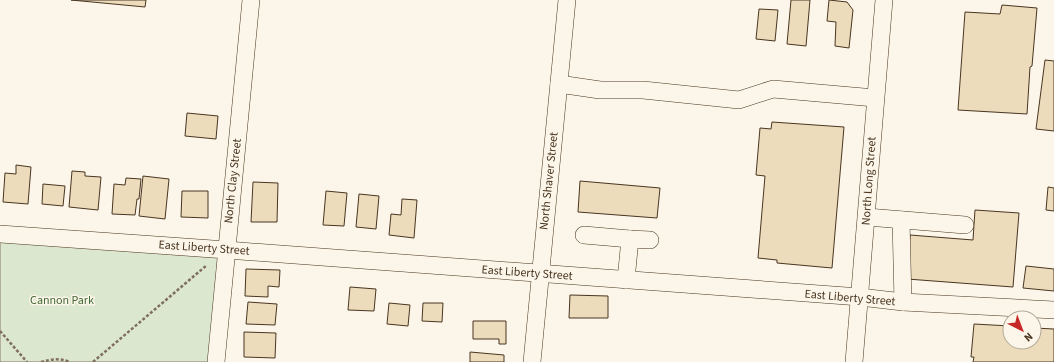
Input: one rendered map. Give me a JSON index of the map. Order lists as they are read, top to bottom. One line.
{"streets":{"street":["North Clay Street","North Shaver Street","North Long Street","East Liberty Street"]},"crossings":[["North Clay Street","East Liberty Street"],["North Shaver Street","East Liberty Street"],["North Long Street","East Liberty Street"]],"parks":["Cannon Park"],"north":"bottom right"}
